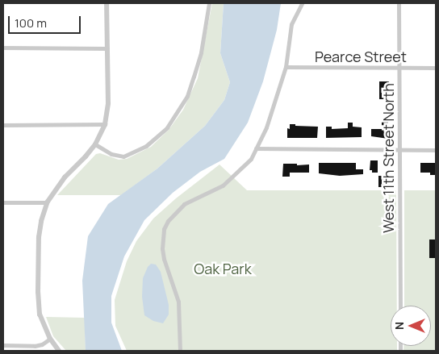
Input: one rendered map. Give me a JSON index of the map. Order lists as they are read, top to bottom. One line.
{"streets":{"street":["Pearce Street","West 11th Street North"]},"crossings":[["Pearce Street","West 11th Street North"]],"parks":["Oak Park"],"scale_bar":"100 m","north":"left"}
